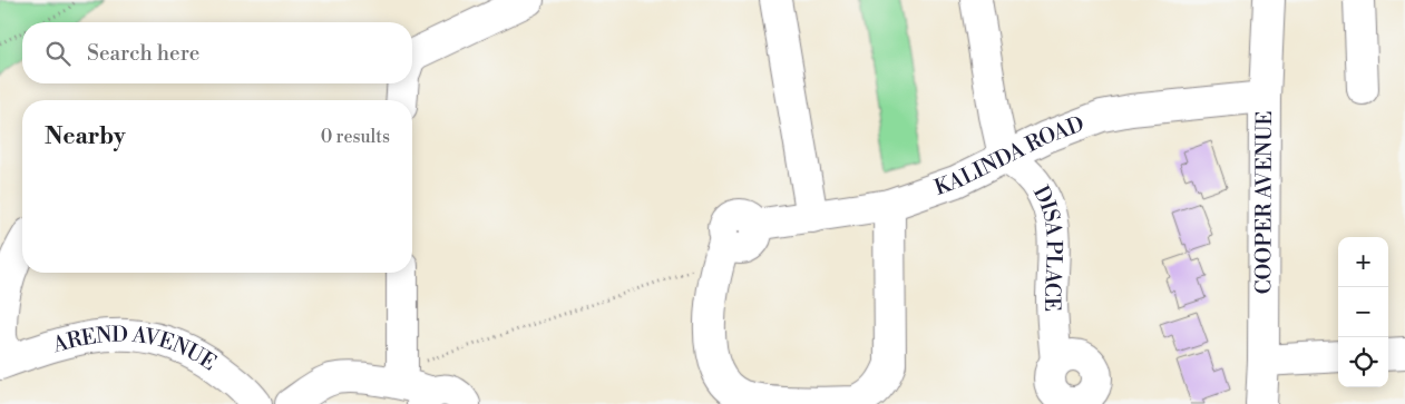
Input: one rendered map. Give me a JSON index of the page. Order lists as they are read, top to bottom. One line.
{"streets":{"street":["KALINDA ROAD","COOPER AVENUE","DISA PLACE","AREND AVENUE"]},"crossings":[["KALINDA ROAD","COOPER AVENUE"],["KALINDA ROAD","DISA PLACE"]],"page":{"search":"Search here","heading":["Nearby","0 results"],"map_buttons":["+","−"]}}
